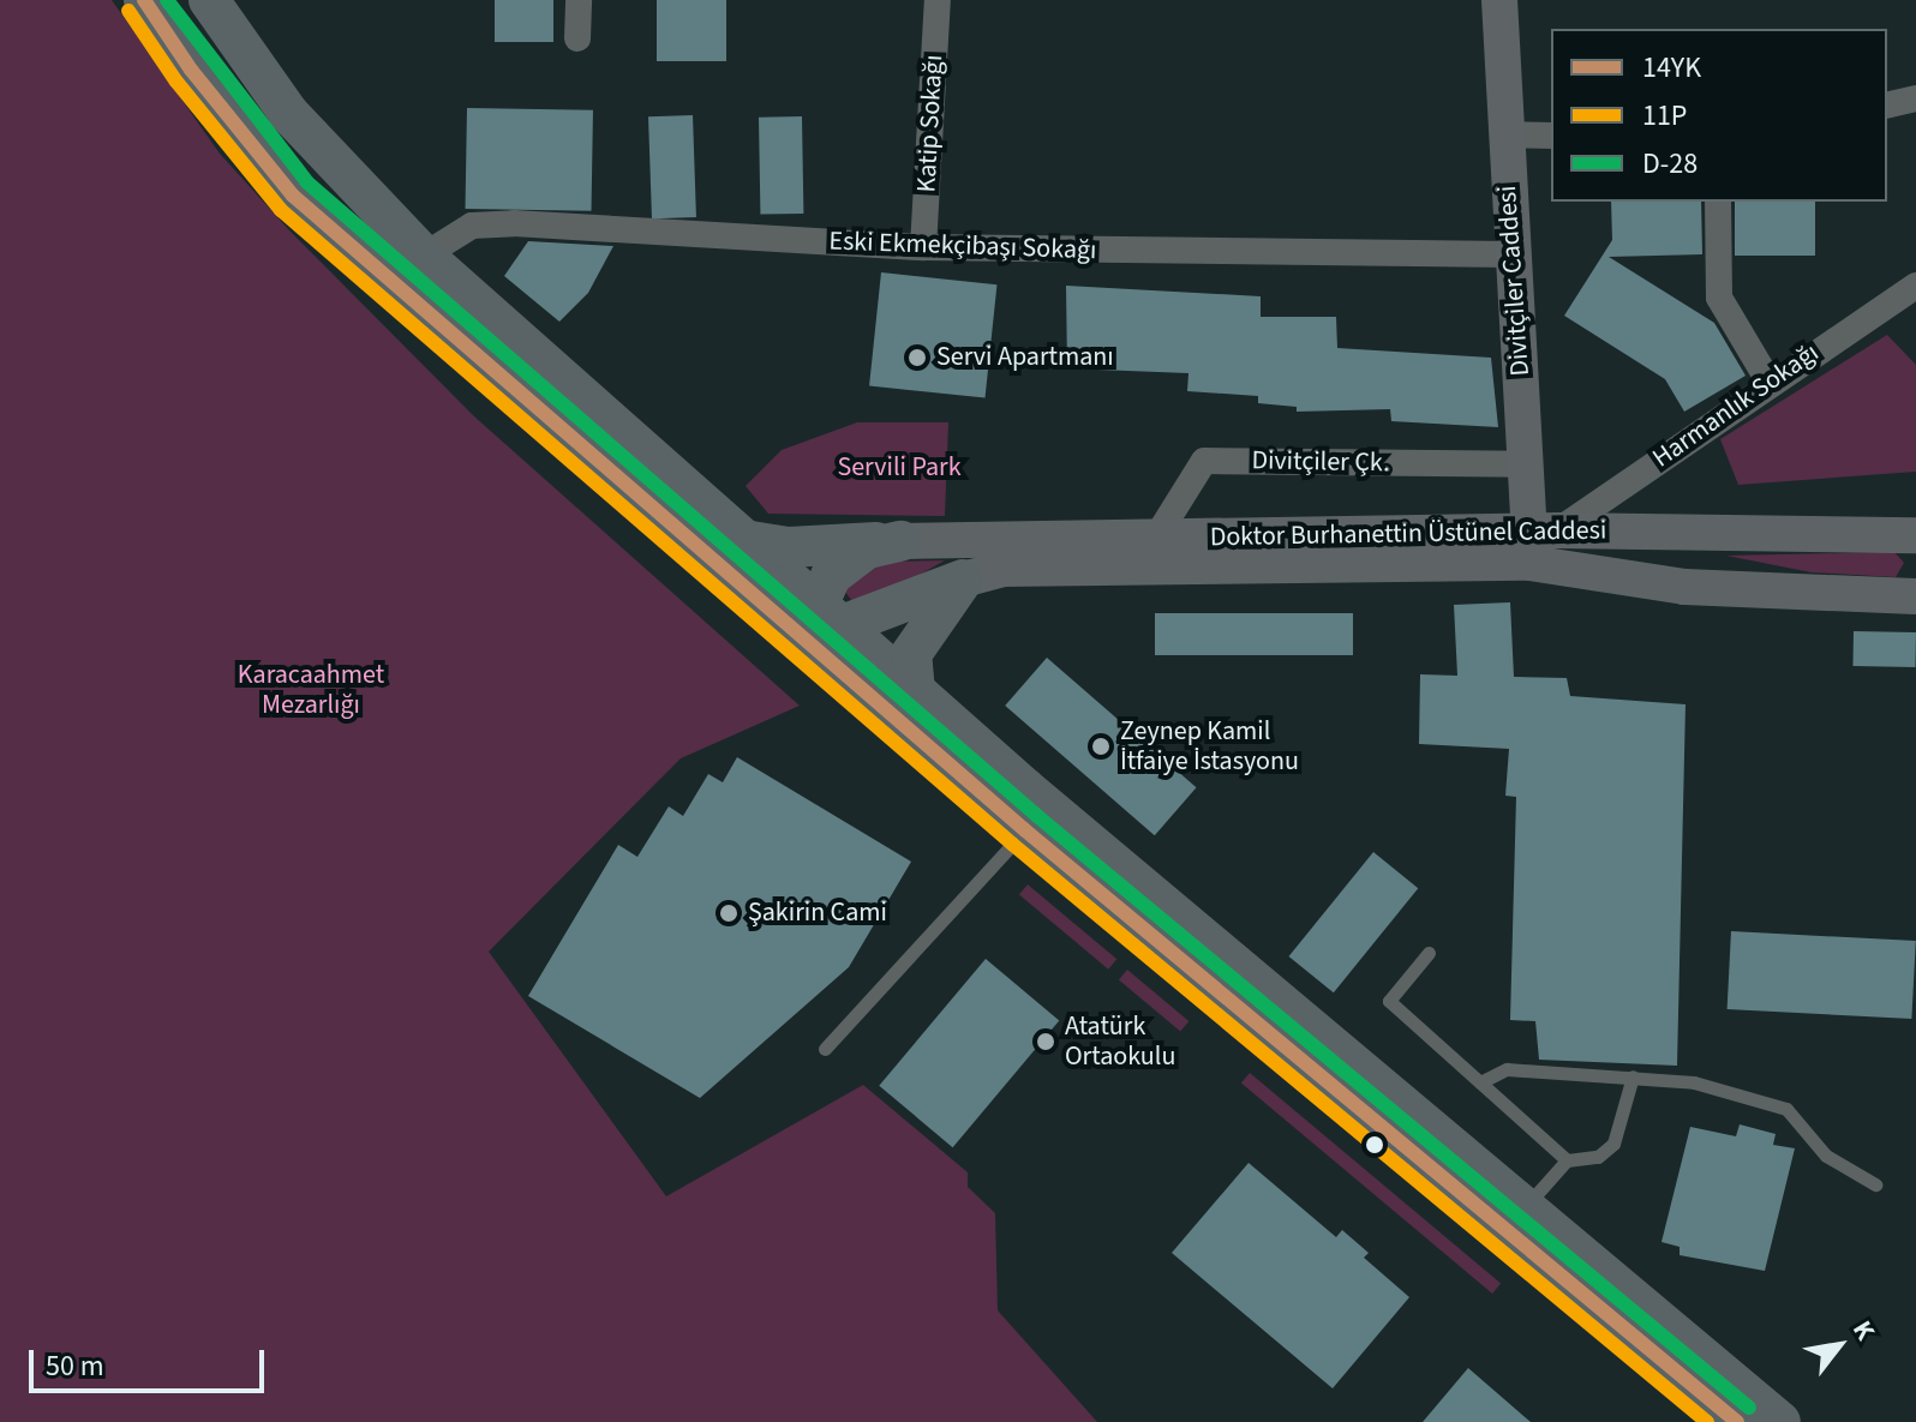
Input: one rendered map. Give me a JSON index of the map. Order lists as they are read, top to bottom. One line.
{"streets":{"street":["Katip Sokağı","Eski Ekmekçibaşı Sokağı","Divitçiler Caddesi","Harmanlık Sokağı","Divitçiler Çk.","Doktor Burhanettin Üstünel Caddesi"]},"crossings":[["Katip Sokağı","Eski Ekmekçibaşı Sokağı"],["Eski Ekmekçibaşı Sokağı","Divitçiler Caddesi"],["Divitçiler Caddesi","Harmanlık Sokağı"],["Divitçiler Caddesi","Divitçiler Çk."],["Divitçiler Caddesi","Doktor Burhanettin Üstünel Caddesi"],["Harmanlık Sokağı","Doktor Burhanettin Üstünel Caddesi"],["Divitçiler Çk.","Doktor Burhanettin Üstünel Caddesi"]],"parks":["Servili Park","Karacaahmet Mezarlığı"],"places":["Servi Apartmanı","Zeynep Kamil İtfaiye İstasyonu","Şakirin Cami","Atatürk Ortaokulu"],"lines":["transit line 14YK","transit line D-28","transit line 11P"],"legend":["14YK","11P","D-28"],"scale_bar":"50 m","north":"top right"}
